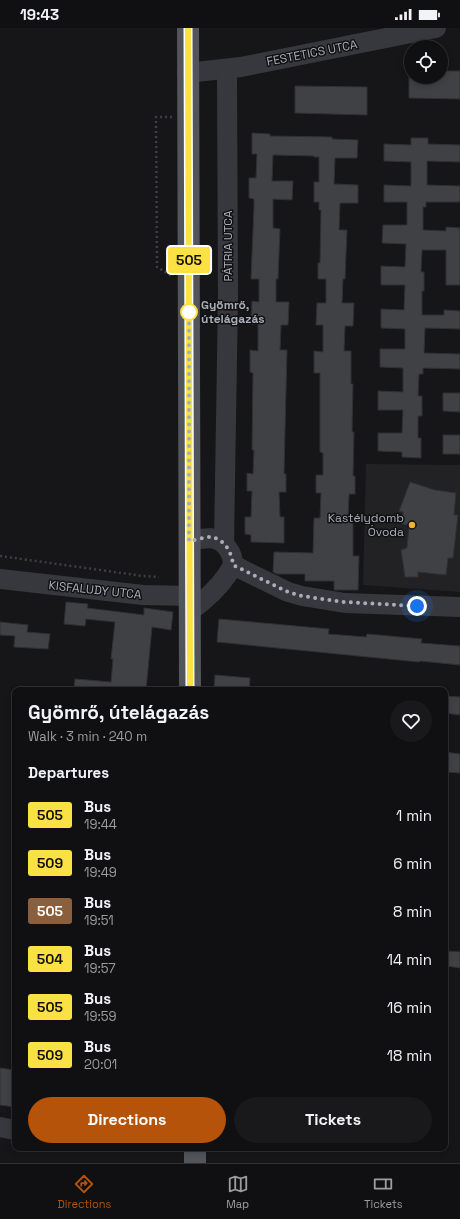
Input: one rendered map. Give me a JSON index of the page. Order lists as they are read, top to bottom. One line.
{"streets":{"street":["FESTETICS UTCA","PÁTRIA UTCA","KISFALUDY UTCA"]},"crossings":[["FESTETICS UTCA","PÁTRIA UTCA"]],"places":["Gyömrő, útelágazás","Kastélydomb Óvoda"],"lines":["bus line 505"],"page":{"status":"19:43","on_map":"505","heading":[["Gyömrő, útelágazás","Walk · 3 min · 240 m"],"Departures"],"list":[{"mark":"505","name":"Bus","note":"19:44","value":"1 min"},{"mark":"509","name":"Bus","note":"19:49","value":"6 min"},{"mark":"505","name":"Bus","note":"19:51","value":"8 min"},{"mark":"504","name":"Bus","note":"19:57","value":"14 min"},{"mark":"505","name":"Bus","note":"19:59","value":"16 min"},{"mark":"509","name":"Bus","note":"20:01","value":"18 min"}],"buttons":["Directions","Tickets"],"tabs":["Directions","Map","Tickets"]}}
